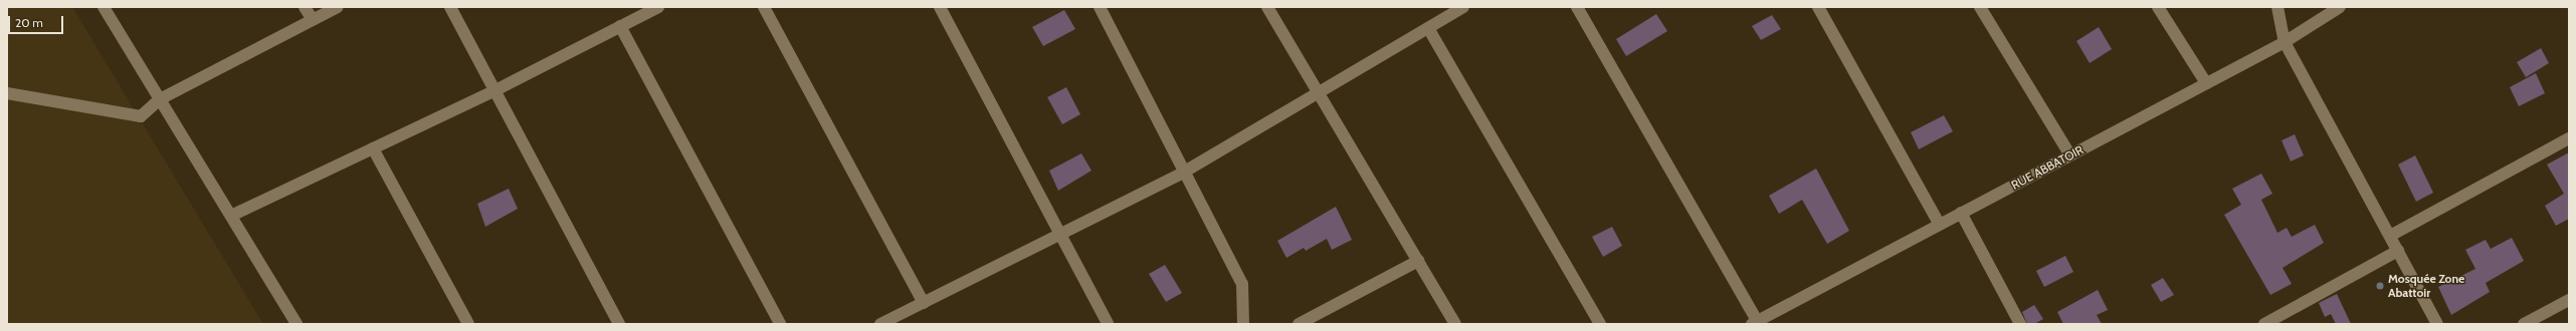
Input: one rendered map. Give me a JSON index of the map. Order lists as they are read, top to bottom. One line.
{"streets":{"street":["RUE ABBATOIR"]},"places":["Mosquée Zone Abattoir"],"scale_bar":"20 m"}
